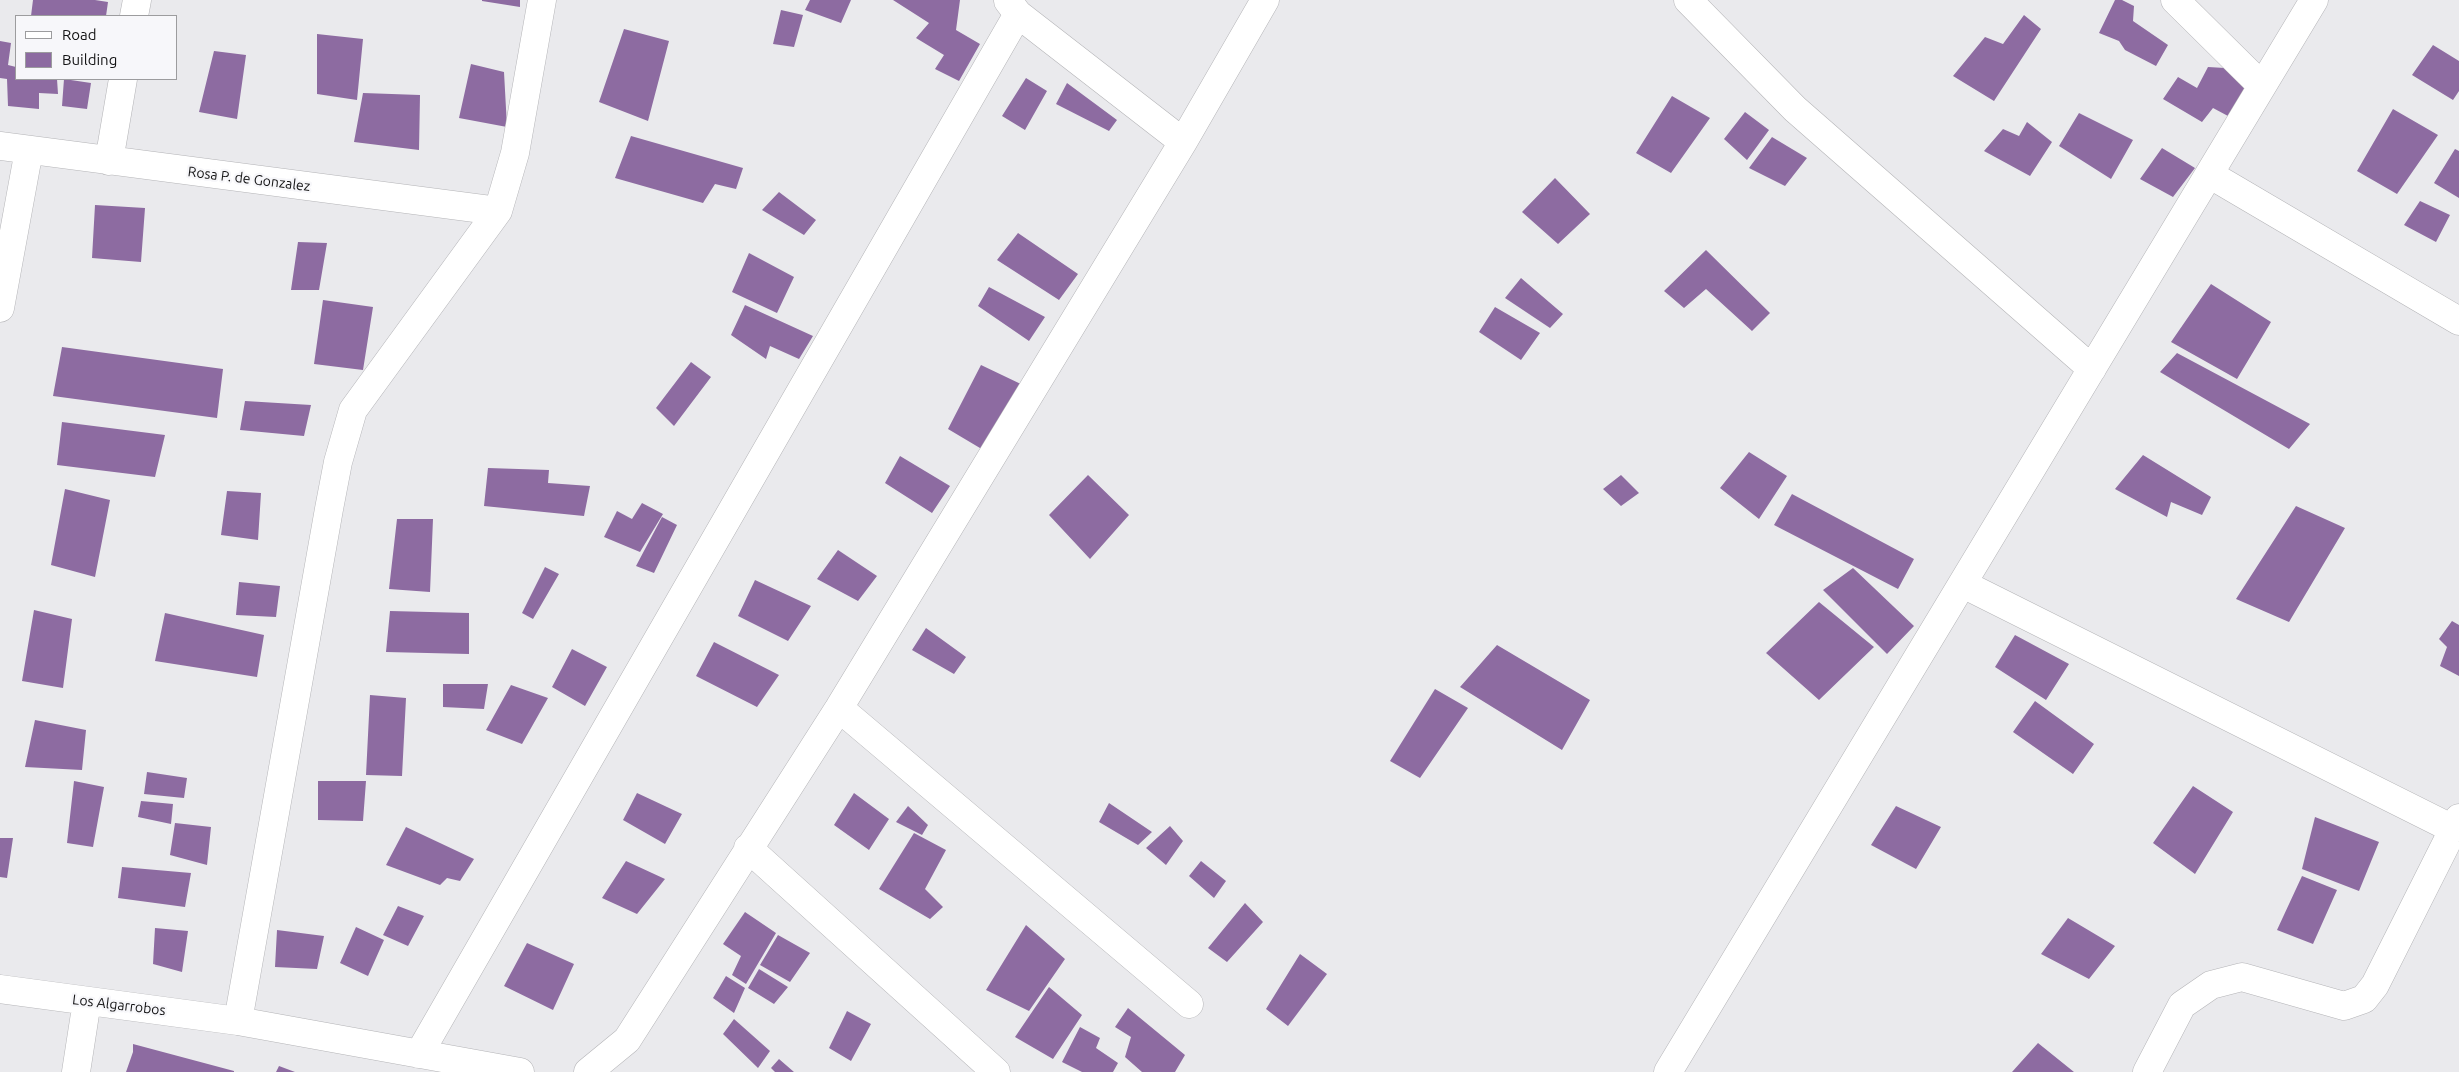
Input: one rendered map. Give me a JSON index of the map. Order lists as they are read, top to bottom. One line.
{"streets":{"street":["Rosa P. de Gonzalez","Los Algarrobos"]},"legend":["Road","Building"]}
